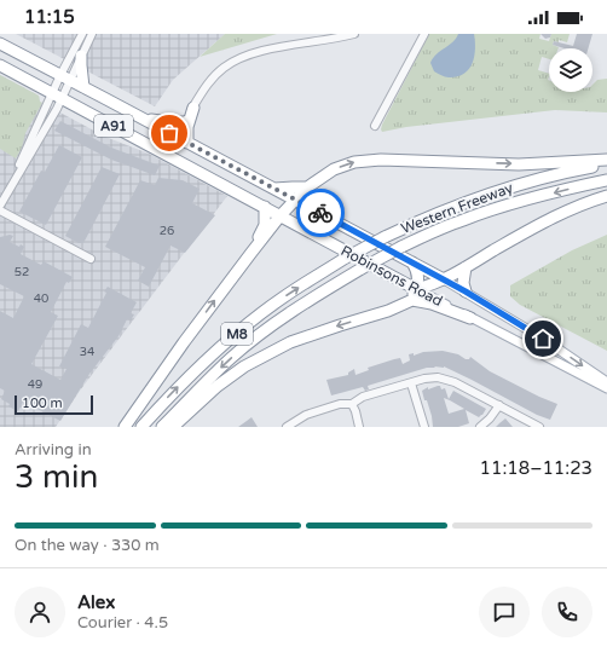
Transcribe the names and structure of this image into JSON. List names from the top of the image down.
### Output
{
  "streets": {
    "highway": [
      "A91",
      "Western Freeway",
      "Robinsons Road",
      "M8"
    ]
  },
  "house_numbers": [
    "26",
    "52",
    "40",
    "34",
    "49"
  ],
  "scale_bar": "100 m",
  "page": {
    "status": "11:15",
    "scale": "100 m",
    "heading": ["3 min", "Arriving in", "11:18–11:23"],
    "panel": ["Alex", "Courier · 4.5"],
    "bar": "On the way · 330 m"
  }
}
